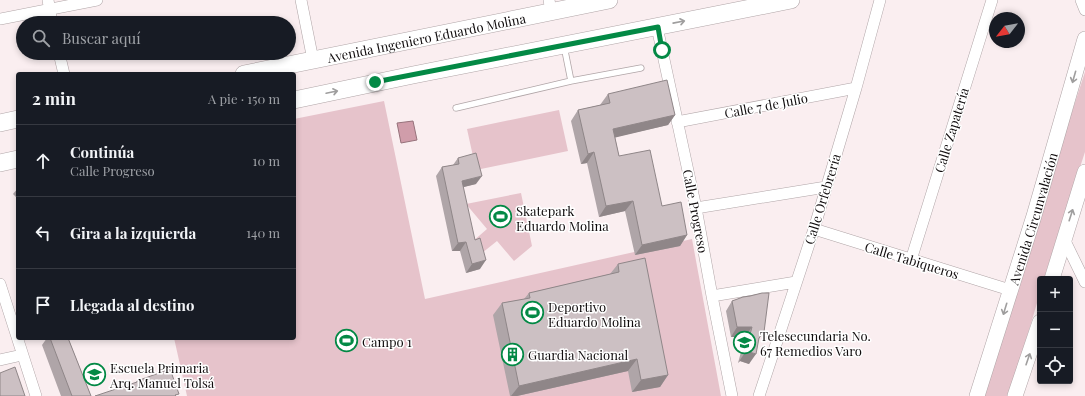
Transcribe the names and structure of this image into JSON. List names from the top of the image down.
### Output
{
  "streets": {
    "main road": ["Avenida Ingeniero Eduardo Molina", "Avenida Circunvalación"],
    "street": [
      "Calle 7 de Julio",
      "Calle Zapatería",
      "Calle Orfebrería",
      "Calle Progreso",
      "Calle Tabiqueros"
    ]
  },
  "crossings": [
    ["Calle 7 de Julio", "Calle Orfebrería"],
    ["Calle 7 de Julio", "Calle Progreso"],
    ["Calle Zapatería", "Calle Tabiqueros"],
    ["Calle Orfebrería", "Calle Tabiqueros"],
    ["Avenida Circunvalación", "Calle Tabiqueros"]
  ],
  "places": {
    "sports": ["Skatepark Eduardo Molina", "Deportivo Eduardo Molina", "Campo 1"],
    "school or university": ["Telesecundaria No. 67 Remedios Varo", "Escuela Primaria Arq. Manuel Tolsá"],
    "building": ["Guardia Nacional"]
  },
  "north": "bottom left",
  "page": {
    "search": "Buscar aquí",
    "heading": ["2 min", "A pie · 150 m"],
    "list": [
      ["Continúa", "Calle Progreso", "10 m"],
      ["Gira a la izquierda", "140 m"],
      "Llegada al destino"
    ],
    "map_buttons": ["+", "−"]
  }
}
